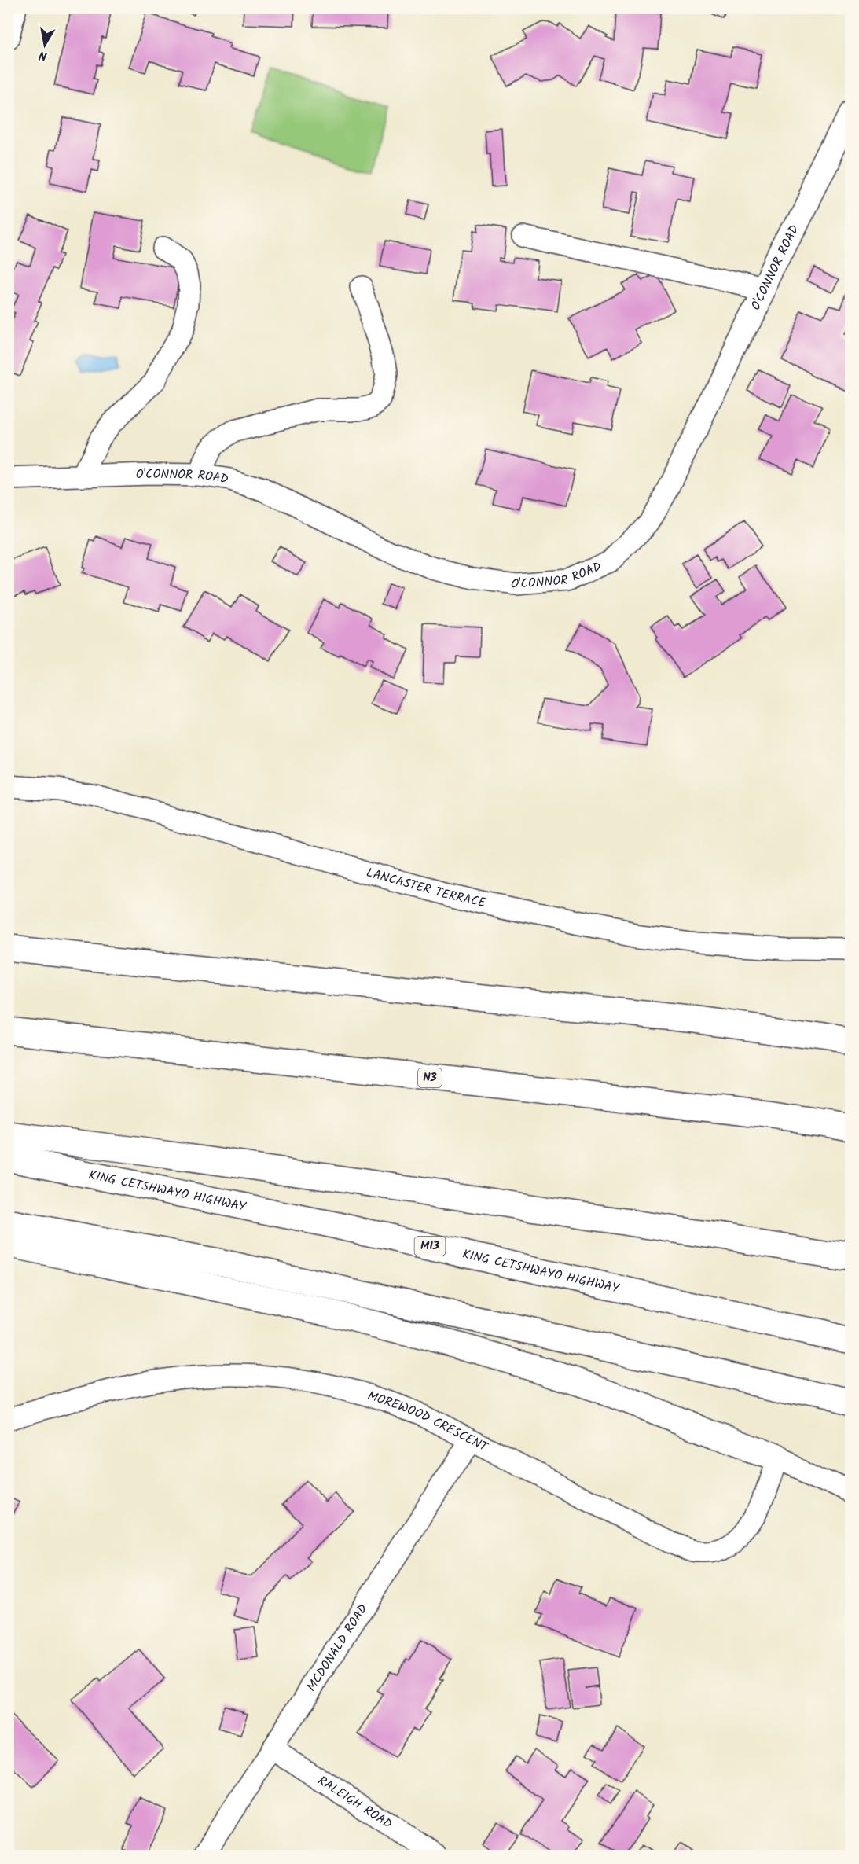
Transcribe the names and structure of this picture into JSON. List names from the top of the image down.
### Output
{
  "streets": {
    "highway": ["N3", "KING CETSHWAYO HIGHWAY", "M13"],
    "street": [
      "O'CONNOR ROAD",
      "LANCASTER TERRACE",
      "MOREWOOD CRESCENT",
      "MCDONALD ROAD",
      "RALEIGH ROAD"
    ]
  },
  "crossings": [
    ["MOREWOOD CRESCENT", "MCDONALD ROAD"],
    ["MCDONALD ROAD", "RALEIGH ROAD"]
  ],
  "north": "bottom"
}
